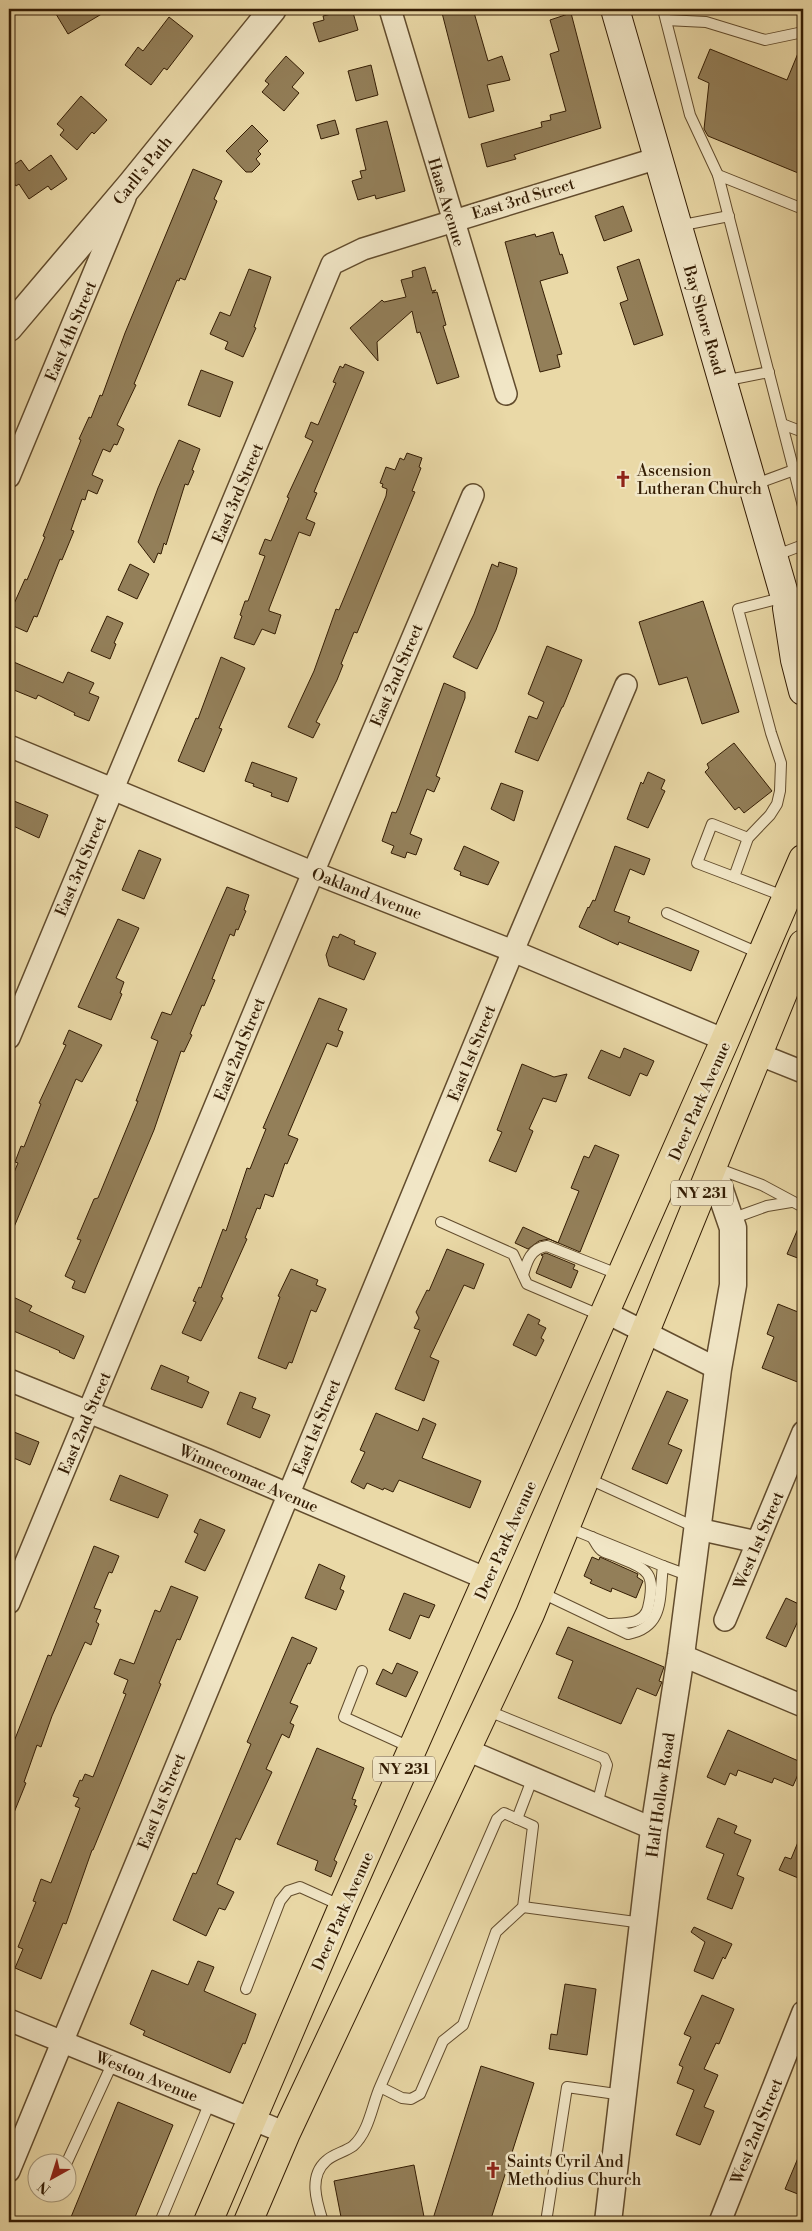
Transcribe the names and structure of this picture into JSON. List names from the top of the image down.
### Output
{
  "streets": {
    "main road": ["Bay Shore Road", "Deer Park Avenue", "NY 231"],
    "street": [
      "Carll's Path",
      "East 3rd Street",
      "Haas Avenue",
      "East 4th Street",
      "East 2nd Street",
      "Oakland Avenue",
      "East 1st Street",
      "Winnecomac Avenue",
      "West 1st Street",
      "Half Hollow Road",
      "Weston Avenue",
      "West 2nd Street"
    ]
  },
  "crossings": [
    ["Carll's Path", "East 4th Street"],
    ["East 3rd Street", "Haas Avenue"],
    ["East 3rd Street", "Bay Shore Road"],
    ["East 3rd Street", "Oakland Avenue"],
    ["East 2nd Street", "Oakland Avenue"],
    ["East 2nd Street", "Winnecomac Avenue"],
    ["Oakland Avenue", "East 1st Street"],
    ["Oakland Avenue", "Deer Park Avenue"],
    ["East 1st Street", "Winnecomac Avenue"],
    ["East 1st Street", "Weston Avenue"],
    ["Deer Park Avenue", "Winnecomac Avenue"],
    ["Deer Park Avenue", "Weston Avenue"],
    ["NY 231", "Half Hollow Road"],
    ["NY 231", "Weston Avenue"]
  ],
  "places": {
    "church": ["Ascension Lutheran Church", "Saints Cyril And Methodius Church"]
  },
  "north": "bottom left"
}
